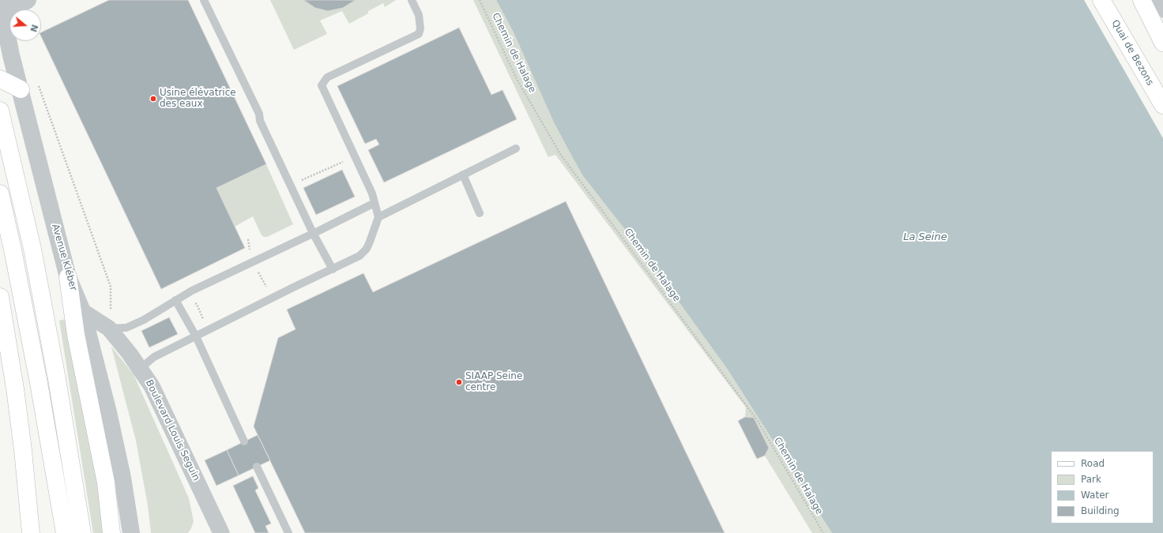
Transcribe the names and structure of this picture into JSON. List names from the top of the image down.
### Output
{
  "streets": {
    "main road": ["Quai de Bezons"],
    "street": ["Avenue Kléber", "Boulevard Louis Seguin"],
    "path": ["Chemin de Halage"]
  },
  "crossings": [
    ["Avenue Kléber", "Boulevard Louis Seguin"]
  ],
  "water": ["La Seine"],
  "places": ["Usine élévatrice des eaux", "SIAAP Seine centre"],
  "legend": [
    "Road",
    "Park",
    "Water",
    "Building"
  ],
  "north": "right"
}
